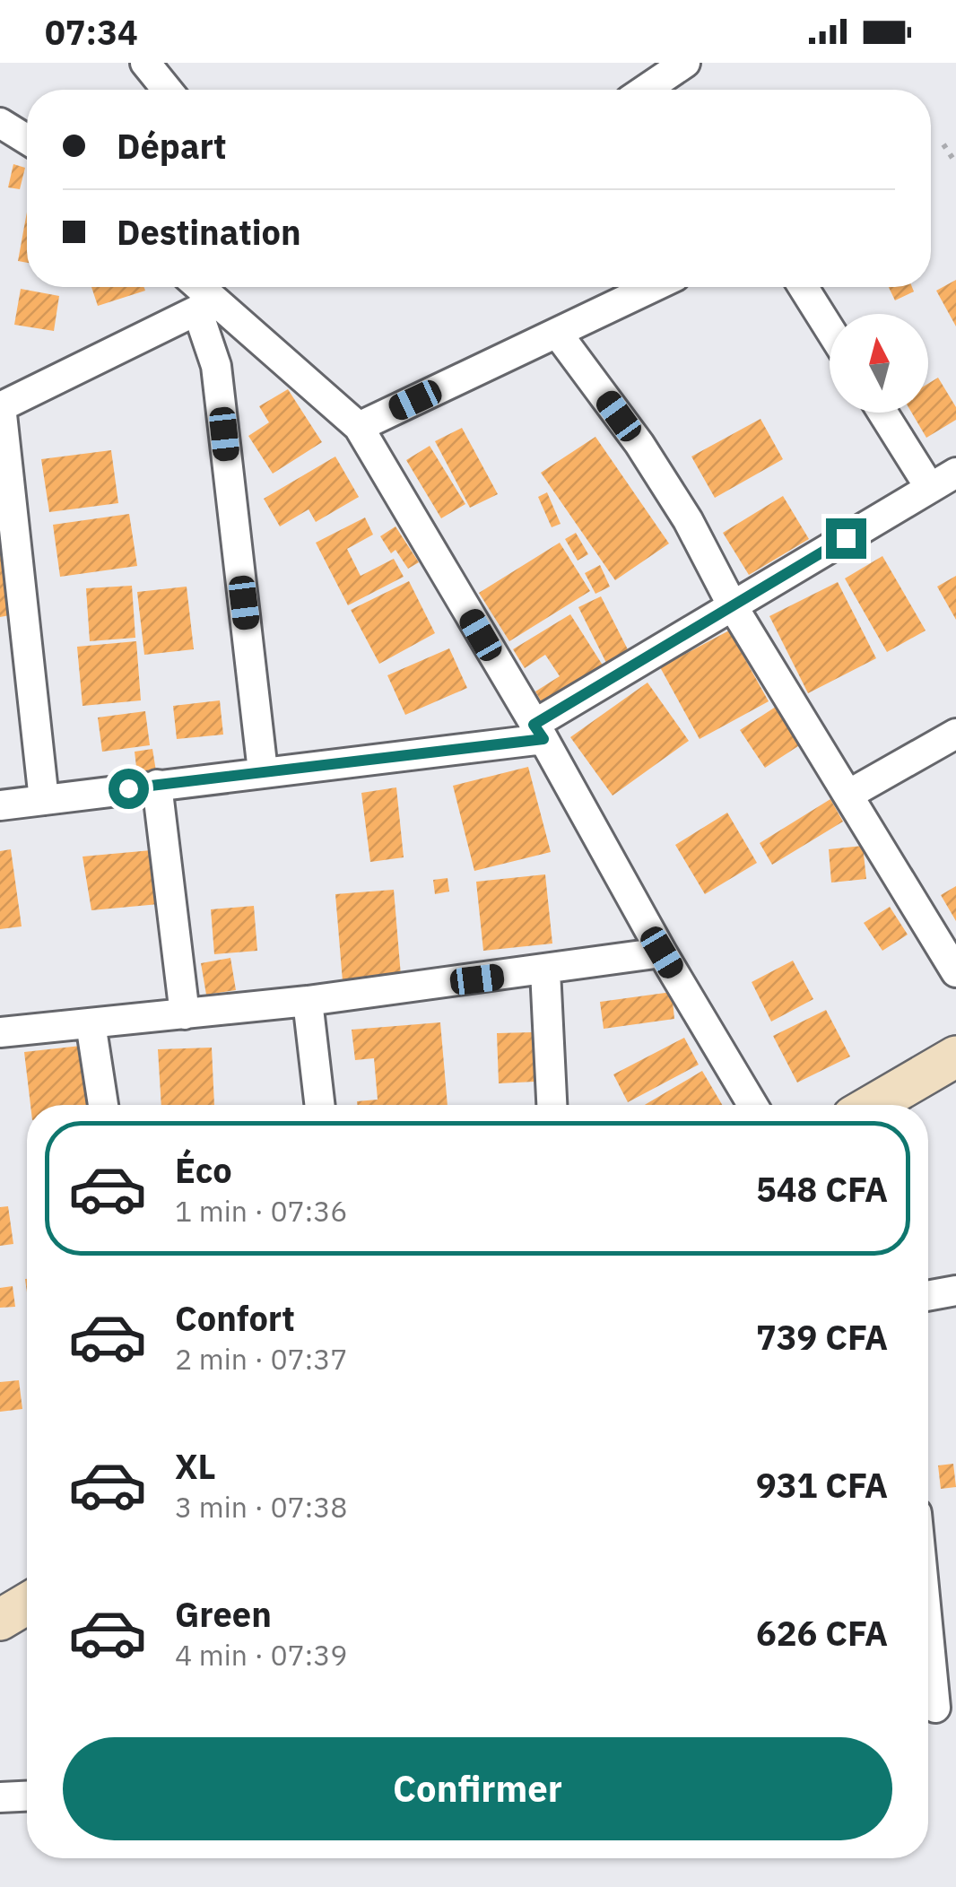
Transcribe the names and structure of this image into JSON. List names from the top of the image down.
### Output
{
  "north": "top",
  "page": {
    "status": "07:34",
    "banner": ["Départ", "Destination"],
    "list": [
      {
        "name": "Éco",
        "note": "1 min · 07:36",
        "value": "548 CFA"
      },
      {
        "name": "Confort",
        "note": "2 min · 07:37",
        "value": "739 CFA"
      },
      {
        "name": "XL",
        "note": "3 min · 07:38",
        "value": "931 CFA"
      },
      {
        "name": "Green",
        "note": "4 min · 07:39",
        "value": "626 CFA"
      }
    ],
    "buttons": "Confirmer"
  }
}
